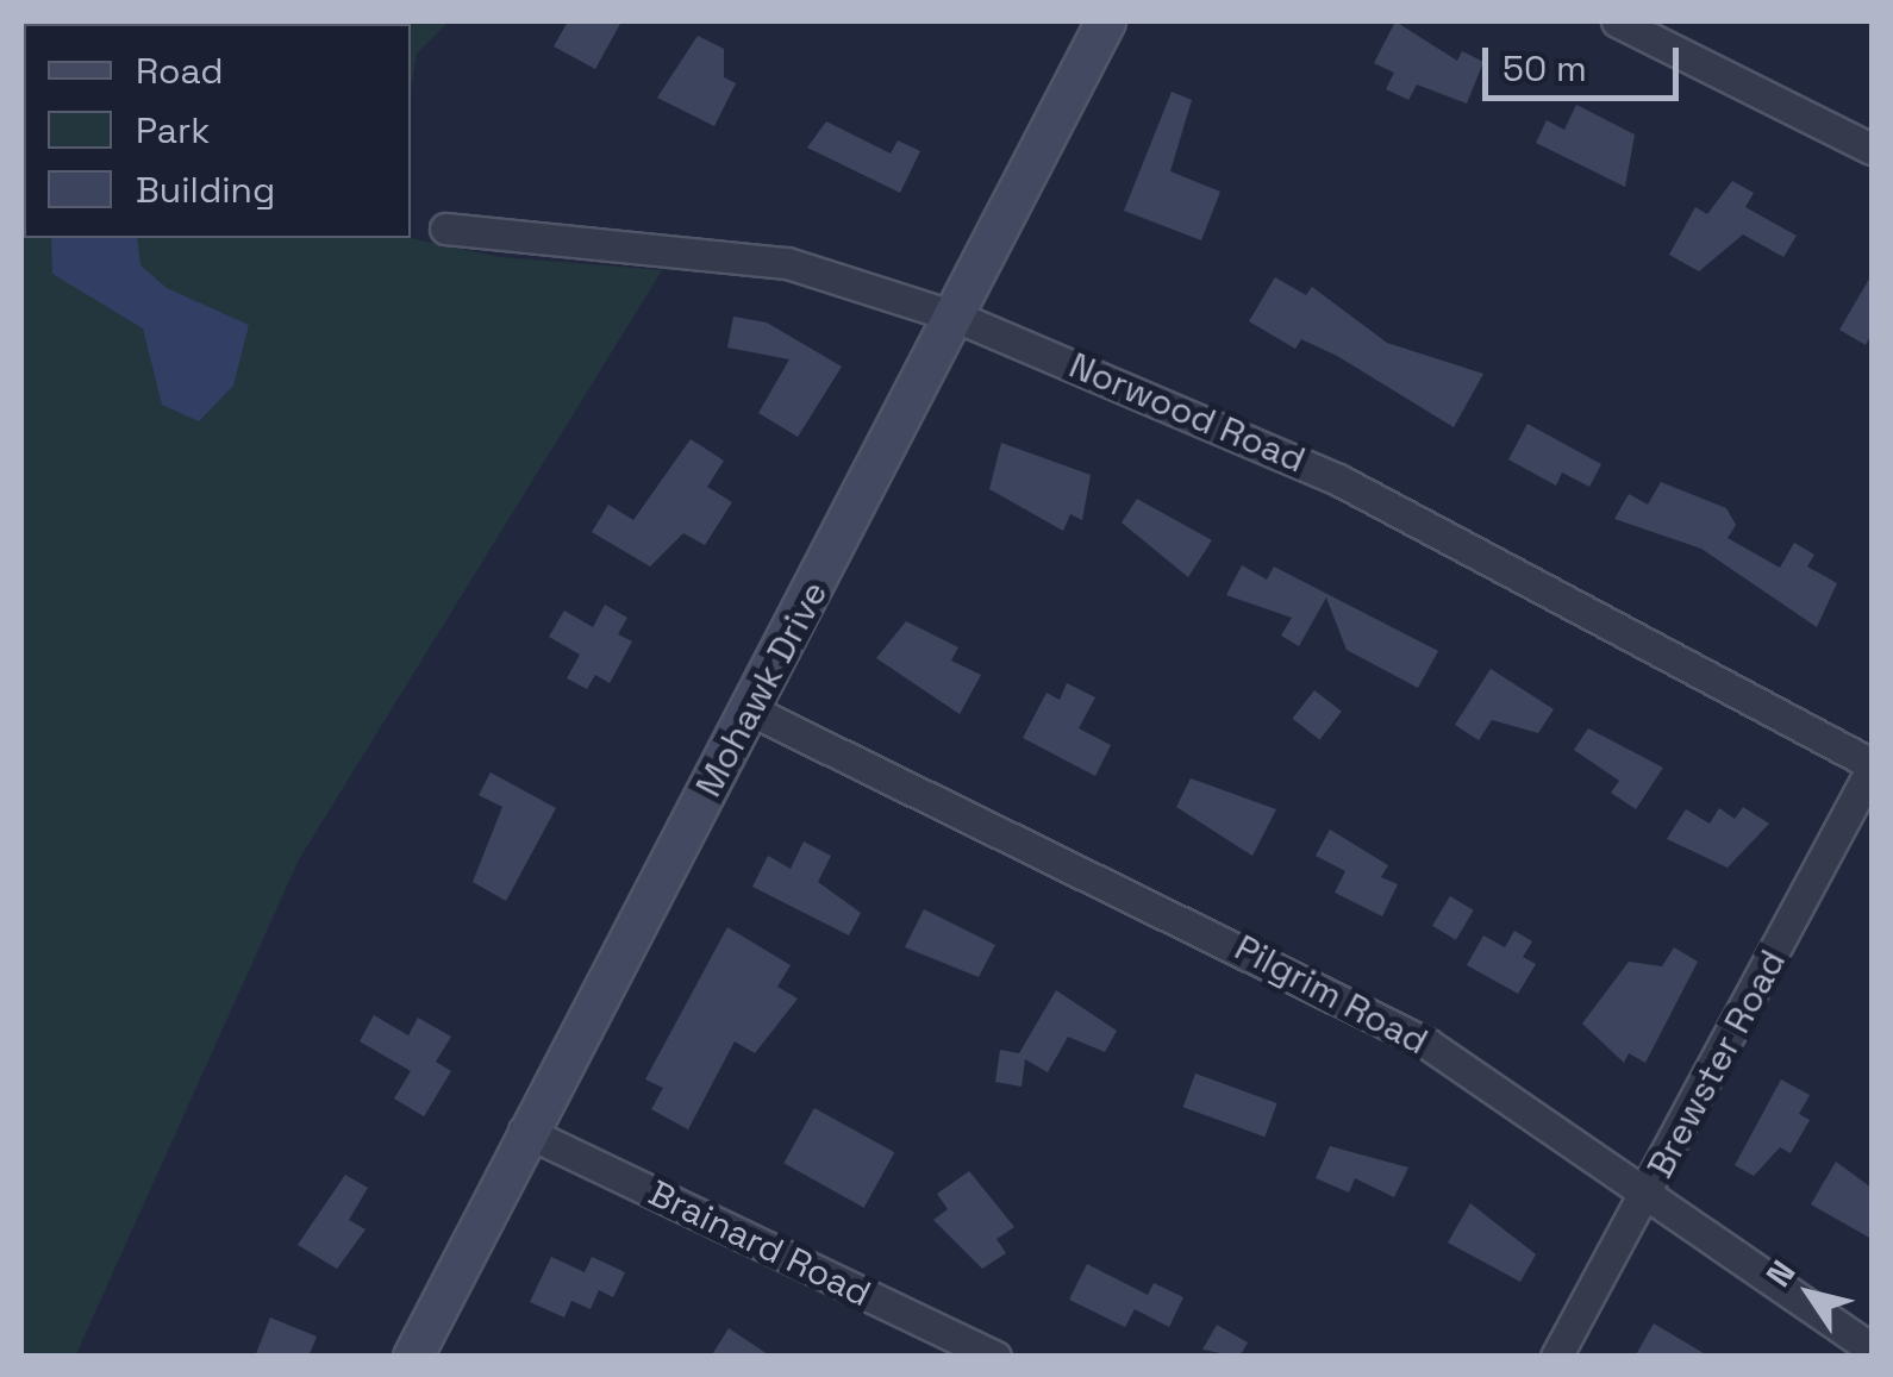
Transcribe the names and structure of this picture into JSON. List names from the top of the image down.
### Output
{
  "streets": {
    "street": [
      "Norwood Road",
      "Mohawk Drive",
      "Pilgrim Road",
      "Brewster Road",
      "Brainard Road"
    ]
  },
  "crossings": [
    ["Norwood Road", "Mohawk Drive"],
    ["Norwood Road", "Brewster Road"],
    ["Mohawk Drive", "Pilgrim Road"],
    ["Mohawk Drive", "Brainard Road"],
    ["Pilgrim Road", "Brewster Road"]
  ],
  "legend": ["Road", "Park", "Building"],
  "scale_bar": "50 m",
  "north": "top left"
}
